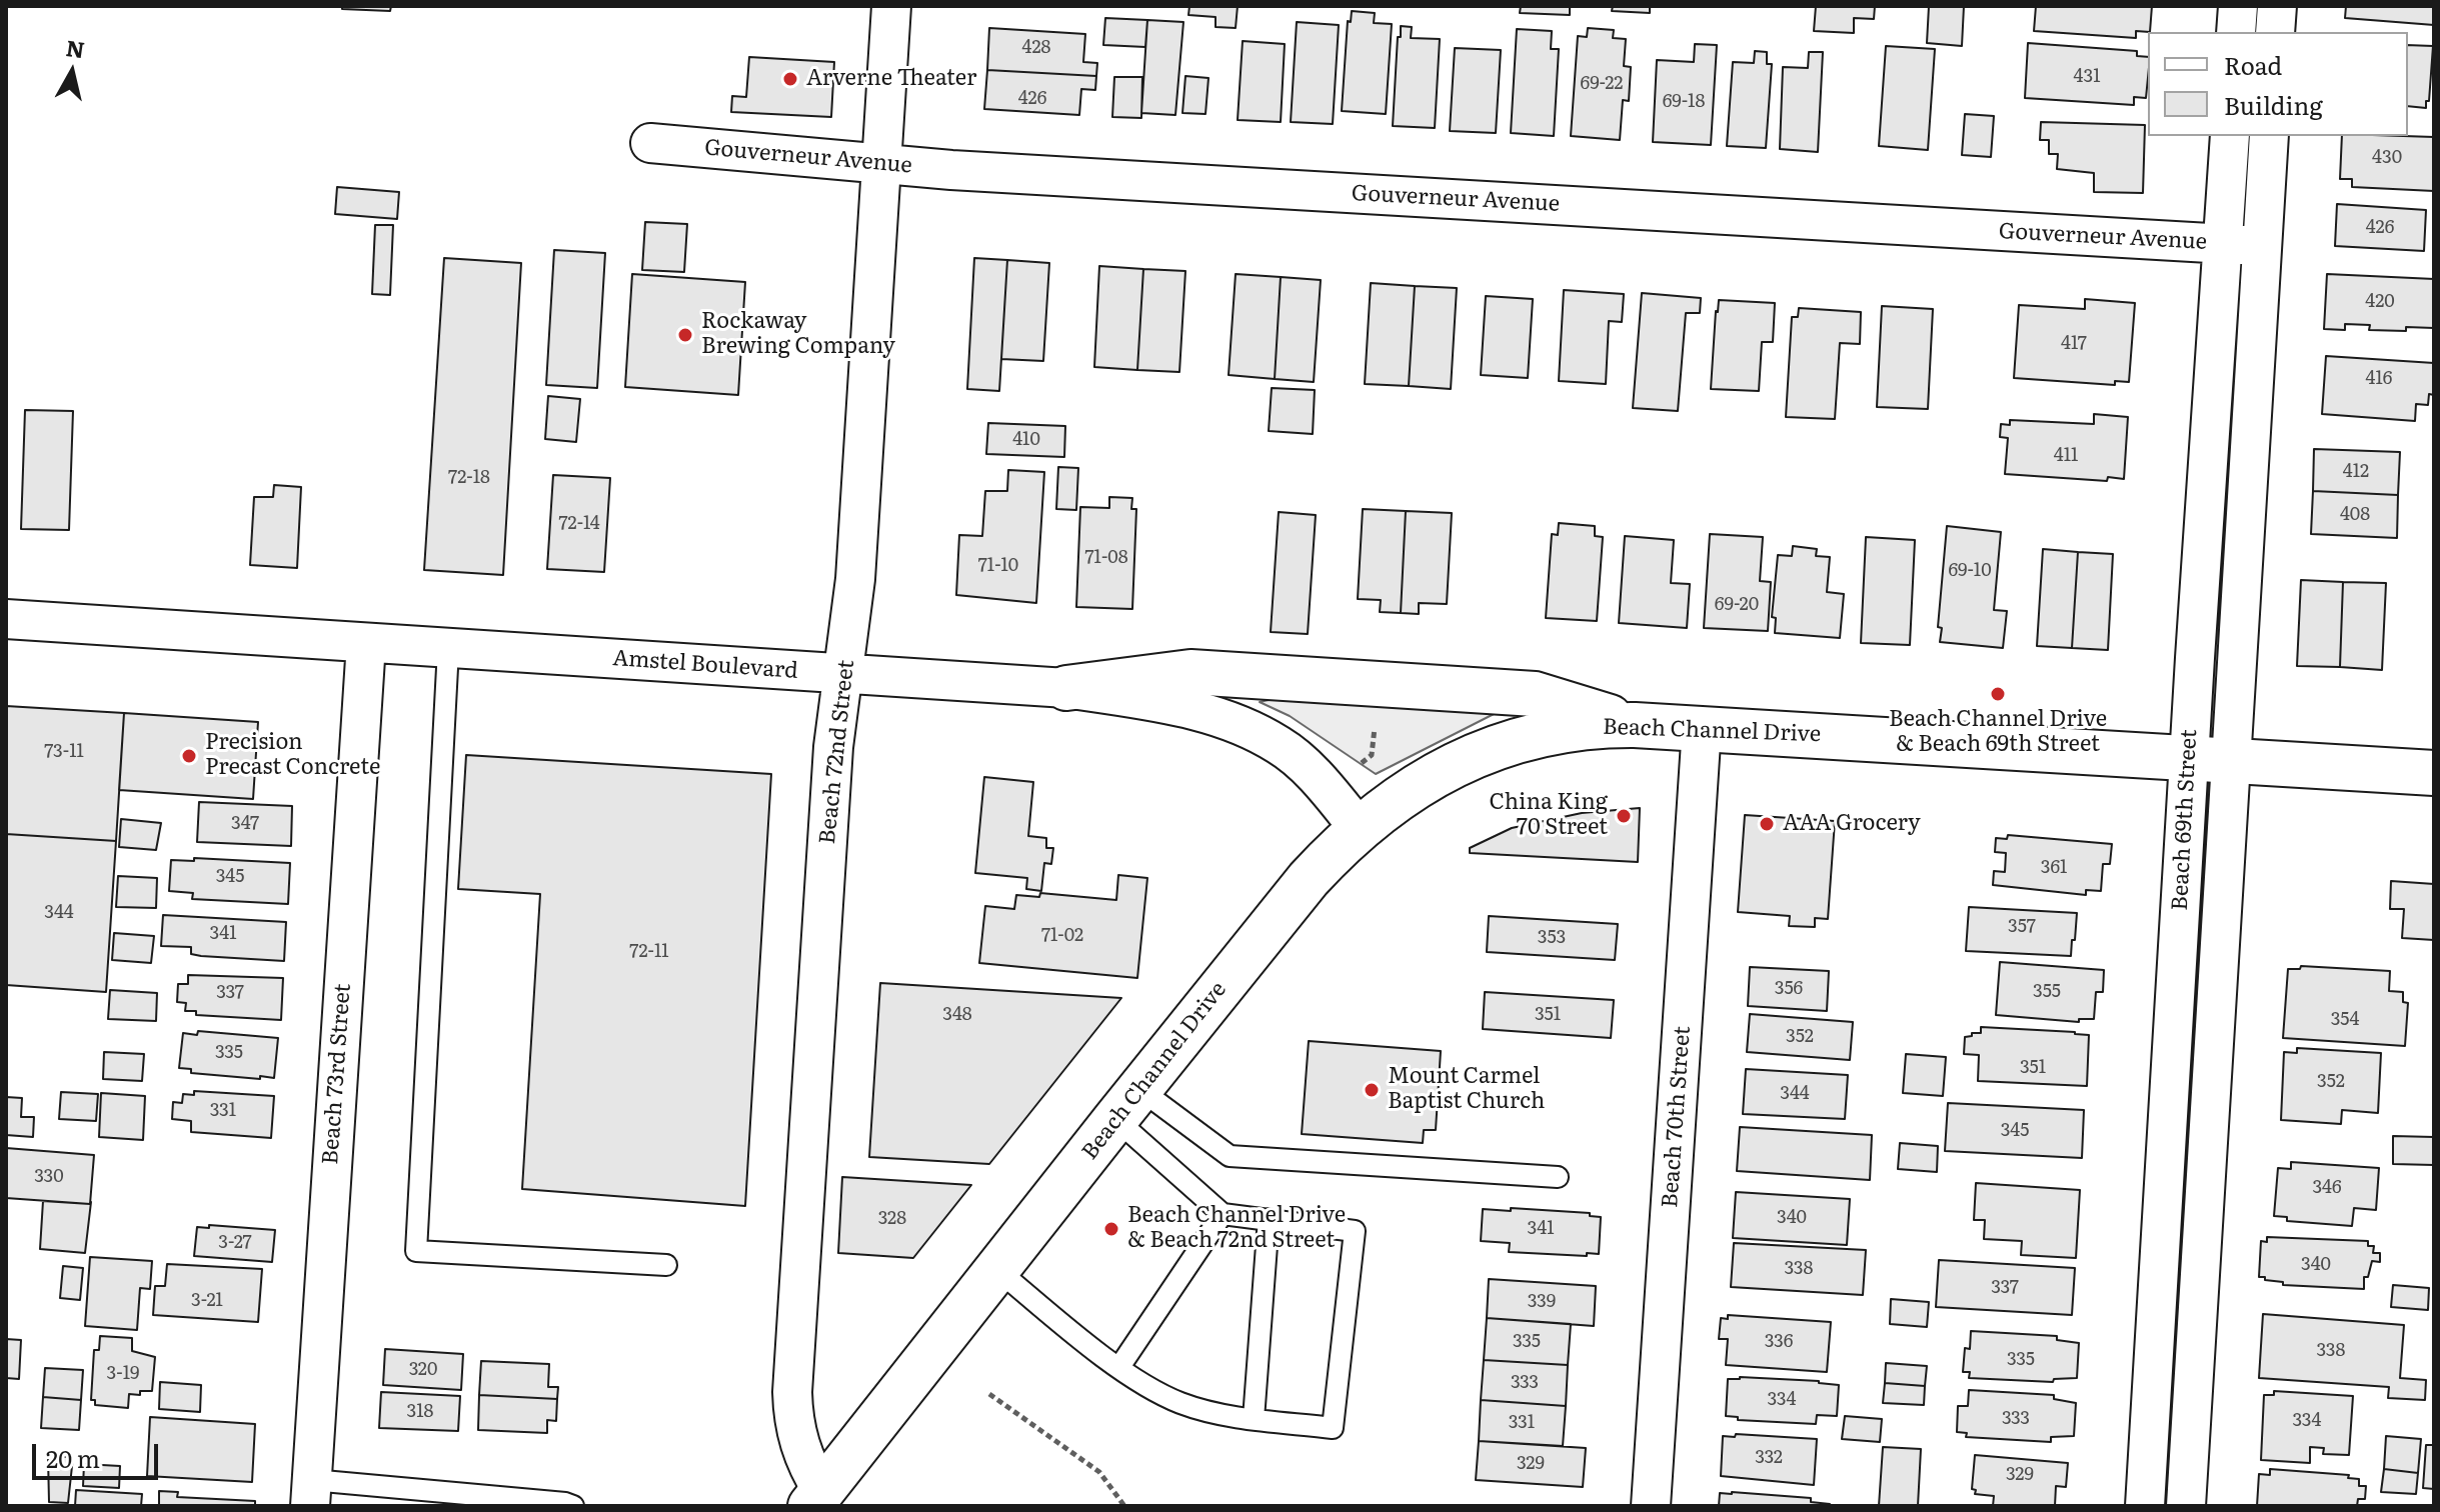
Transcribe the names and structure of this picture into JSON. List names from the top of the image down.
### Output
{
  "streets": {
    "main road": ["Beach Channel Drive"],
    "street": [
      "Gouverneur Avenue",
      "Amstel Boulevard",
      "Beach 72nd Street",
      "Beach 69th Street",
      "Beach 73rd Street",
      "Beach 70th Street"
    ]
  },
  "crossings": [
    ["Gouverneur Avenue", "Beach 72nd Street"],
    ["Gouverneur Avenue", "Beach 69th Street"],
    ["Amstel Boulevard", "Beach Channel Drive"],
    ["Amstel Boulevard", "Beach 72nd Street"],
    ["Amstel Boulevard", "Beach 73rd Street"],
    ["Beach Channel Drive", "Beach 72nd Street"],
    ["Beach Channel Drive", "Beach 69th Street"],
    ["Beach Channel Drive", "Beach 70th Street"]
  ],
  "places": [
    "Arverne Theater",
    "Rockaway Brewing Company",
    "Beach Channel Drive & Beach 69th Street",
    "Precision Precast Concrete",
    "China King 70 Street",
    "AAA Grocery",
    "Mount Carmel Baptist Church",
    "Beach Channel Drive & Beach 72nd Street"
  ],
  "house_numbers": [
    "428",
    "431",
    "69-22",
    "426",
    "69-18",
    "430",
    "426",
    "420",
    "417",
    "416",
    "410",
    "411",
    "412",
    "72-18",
    "408",
    "72-14",
    "71-08",
    "71-10",
    "69-10",
    "69-20",
    "73-11",
    "347",
    "361",
    "345",
    "344",
    "357",
    "341",
    "71-02",
    "353",
    "72-11",
    "356",
    "355",
    "337",
    "348",
    "351",
    "354",
    "352",
    "335",
    "351",
    "352",
    "344",
    "331",
    "345",
    "330",
    "346",
    "340",
    "328",
    "341",
    "3-27",
    "340",
    "338",
    "337",
    "3-21",
    "339",
    "335",
    "336",
    "338",
    "335",
    "320",
    "3-19",
    "333",
    "334",
    "318",
    "333",
    "334",
    "331",
    "332",
    "329",
    "329"
  ],
  "legend": ["Road", "Building"],
  "scale_bar": "20 m",
  "north": "top"
}
